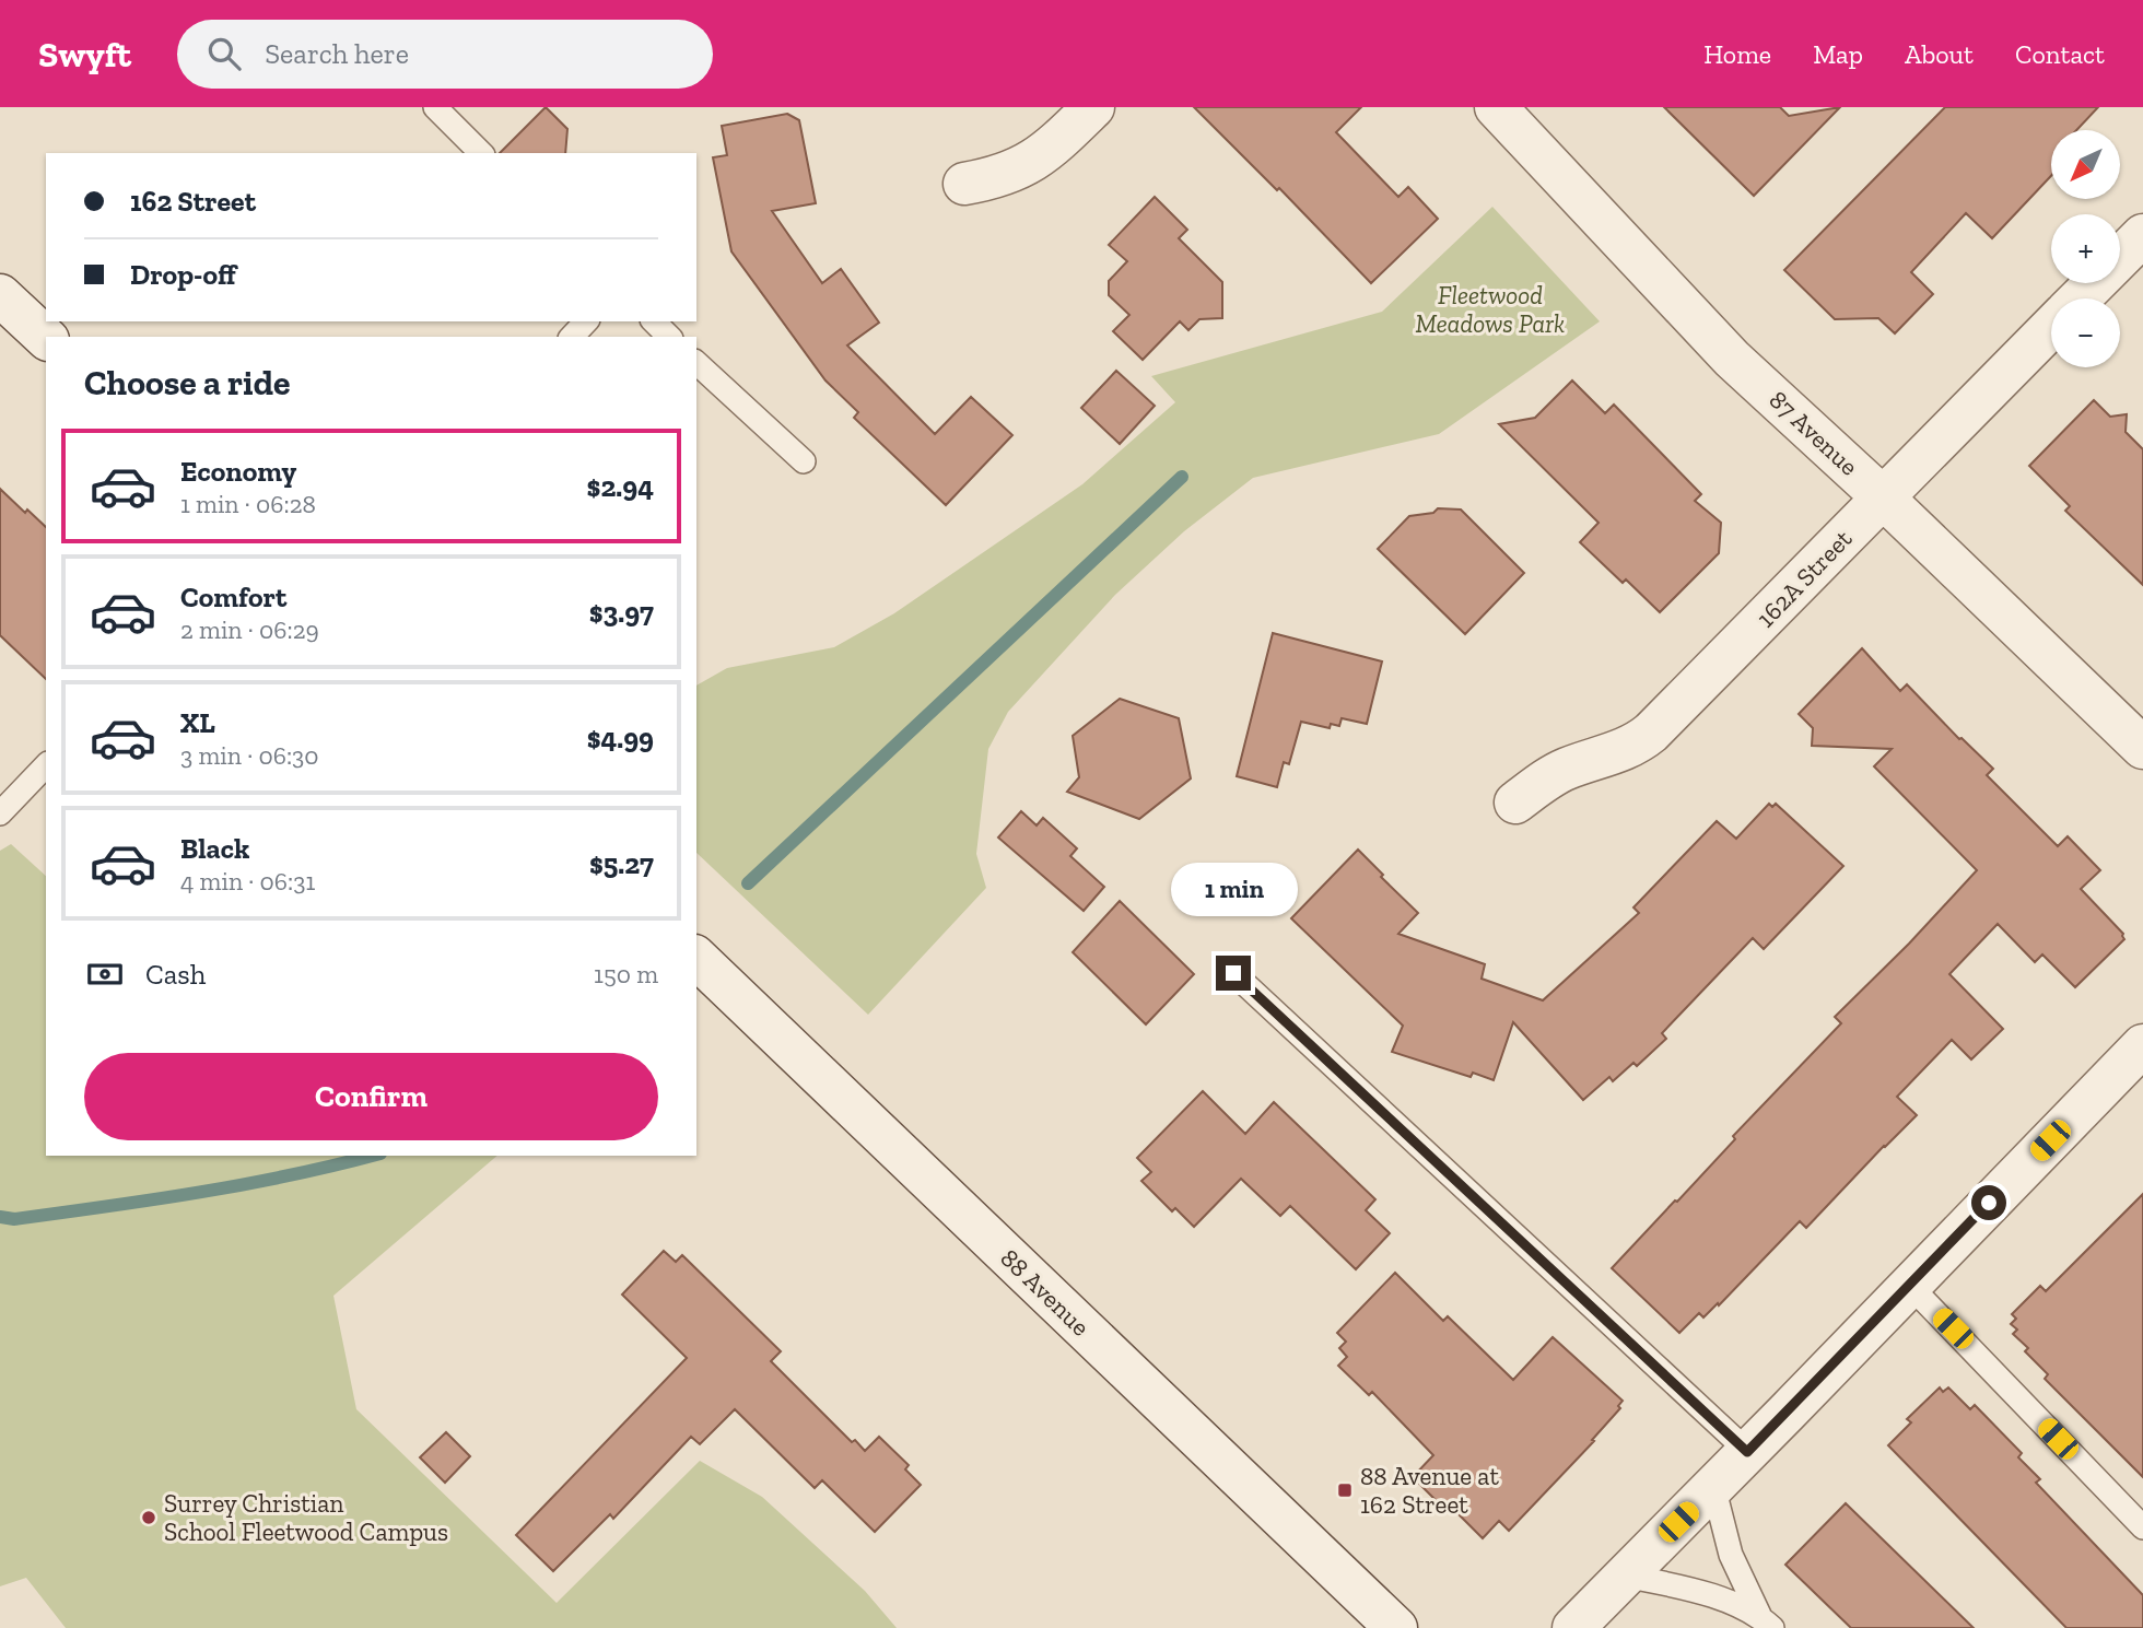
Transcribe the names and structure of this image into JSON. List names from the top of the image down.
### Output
{
  "streets": {
    "street": ["87 Avenue", "162A Street", "88 Avenue"]
  },
  "crossings": [
    ["87 Avenue", "162A Street"]
  ],
  "parks": ["Fleetwood Meadows Park"],
  "places": {
    "transit": ["88 Avenue at 162 Street"],
    "other": ["Surrey Christian School Fleetwood Campus"]
  },
  "north": "bottom left",
  "page": {
    "header": "Swyft",
    "search": "Search here",
    "nav": [
      "Home",
      "Map",
      "About",
      "Contact"
    ],
    "map_buttons": ["+", "−"],
    "banner": ["162 Street", "Drop-off"],
    "heading": "Choose a ride",
    "list": [
      {
        "name": "Economy",
        "note": "1 min · 06:28",
        "value": "$2.94"
      },
      {
        "name": "Comfort",
        "note": "2 min · 06:29",
        "value": "$3.97"
      },
      {
        "name": "XL",
        "note": "3 min · 06:30",
        "value": "$4.99"
      },
      {
        "name": "Black",
        "note": "4 min · 06:31",
        "value": "$5.27"
      }
    ],
    "bubble": "1 min",
    "pay": ["Cash", "150 m"],
    "buttons": "Confirm"
  }
}
